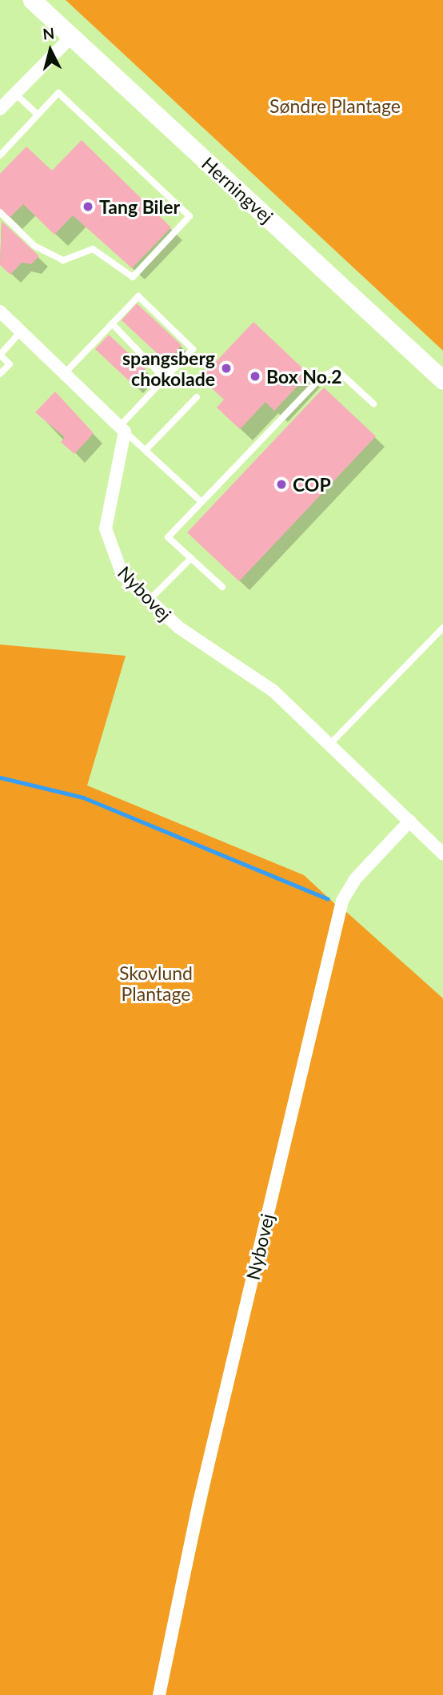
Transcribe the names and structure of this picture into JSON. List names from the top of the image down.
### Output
{
  "streets": {
    "main road": ["Herningvej"],
    "street": ["Nybovej"]
  },
  "parks": ["Søndre Plantage", "Skovlund Plantage"],
  "places": [
    "Tang Biler",
    "spangsberg chokolade",
    "Box No.2",
    "COP"
  ],
  "north": "top"
}
